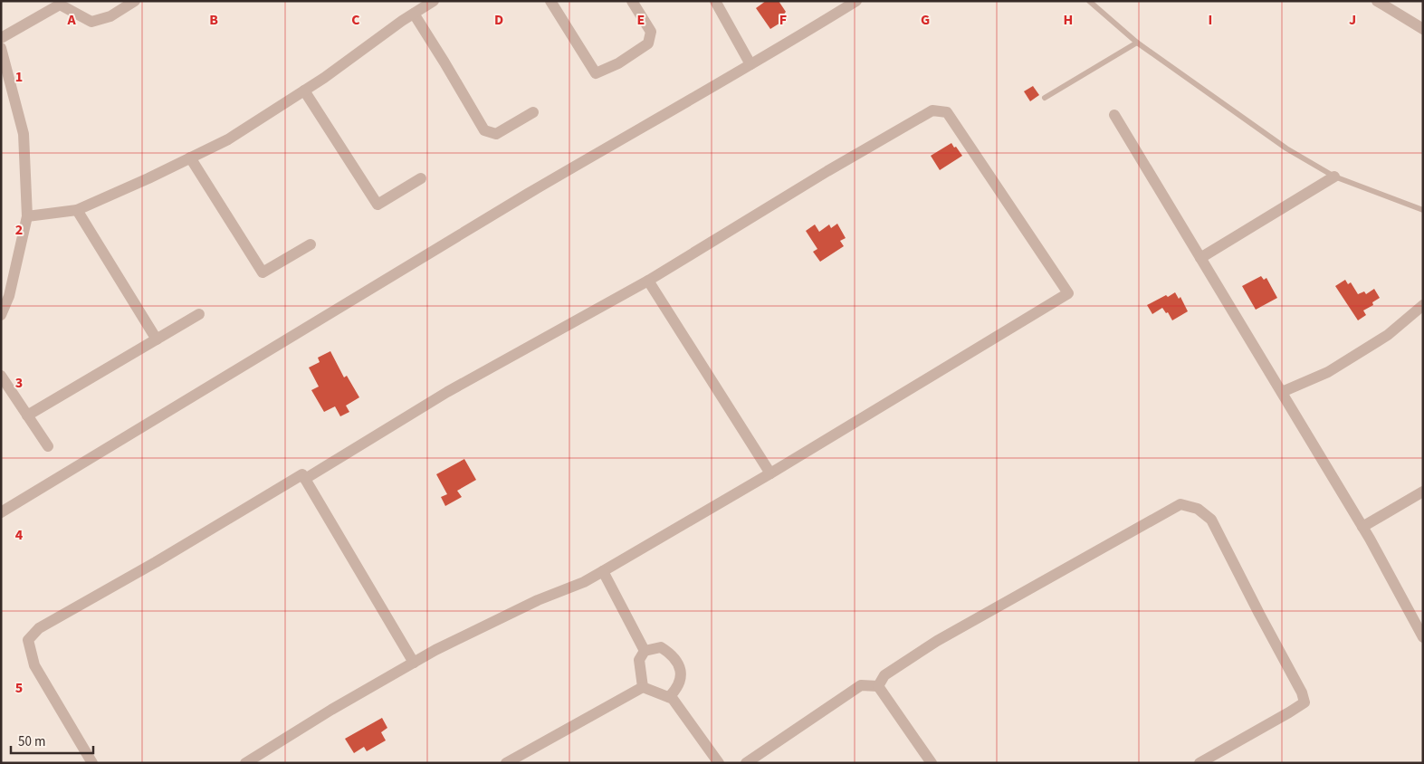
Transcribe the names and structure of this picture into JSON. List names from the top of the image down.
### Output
{
  "scale_bar": "50 m",
  "grid": {
    "columns": [
      "A",
      "B",
      "C",
      "D",
      "E",
      "F",
      "G",
      "H",
      "I",
      "J"
    ],
    "rows": [
      "1",
      "2",
      "3",
      "4",
      "5"
    ]
  }
}
